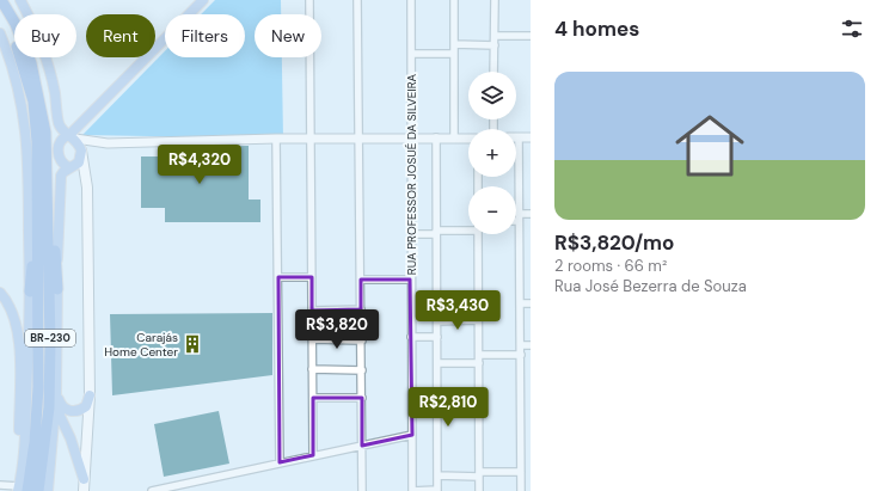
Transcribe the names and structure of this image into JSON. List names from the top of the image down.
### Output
{
  "streets": {
    "highway": ["BR-230"],
    "street": ["RUA PROFESSOR JOSUÉ DA SILVEIRA"]
  },
  "places": {
    "building": ["Carajás Home Center"]
  },
  "page": {
    "heading": "4 homes",
    "chip": [
      "Buy",
      "Rent",
      "Filters",
      "New"
    ],
    "list": [
      {
        "name": "R$3,820/mo",
        "note": "2 rooms · 66 m² · Rua José Bezerra de Souza"
      }
    ],
    "map_buttons": ["+", "−"],
    "price": [
      "R$4,320",
      "R$3,430",
      "R$3,820",
      "R$2,810"
    ]
  }
}
